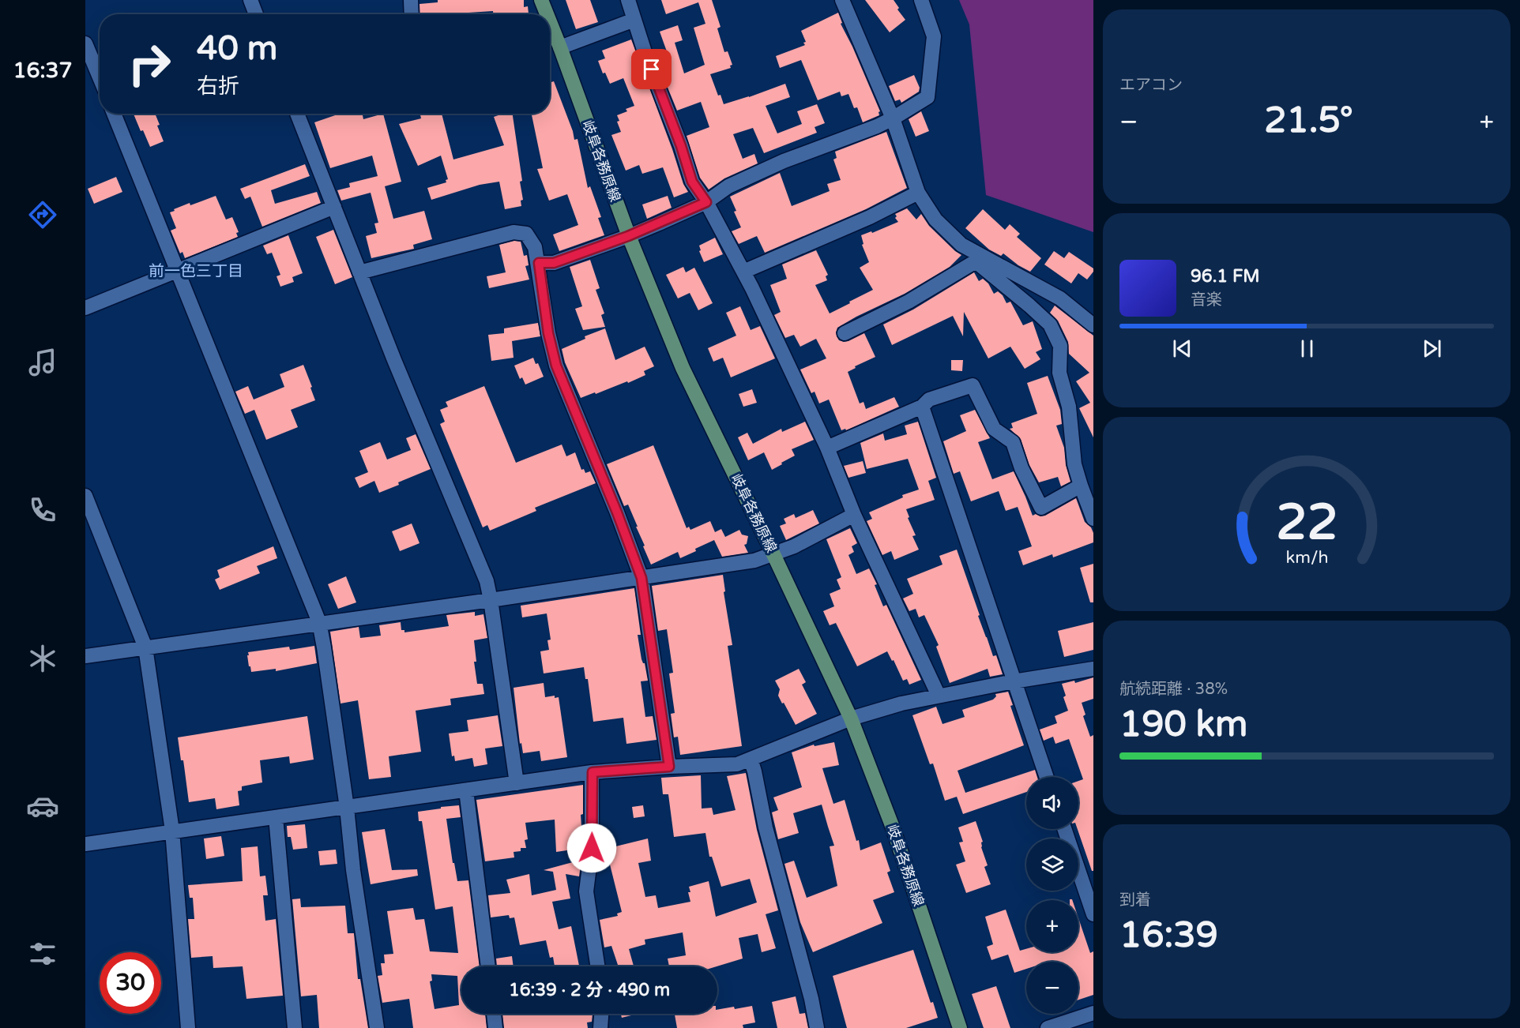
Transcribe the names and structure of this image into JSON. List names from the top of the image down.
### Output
{
  "streets": {
    "main road": ["岐阜各務原線"]
  },
  "districts": ["前一色三丁目"],
  "page": {
    "tabs": "16:37",
    "tile": [
      "エアコン",
      ["航続距離 · 38%", "190 km"],
      ["到着", "16:39"]
    ],
    "turn": ["40 m", "右折"],
    "heat": ["−", "21.5°", "+"],
    "song": ["96.1 FM", "音楽"],
    "map_buttons": ["+", "−"],
    "limit": "30",
    "trip": "16:39 · 2 分 · 490 m",
    "gauge": ["22", "km/h"]
  }
}
